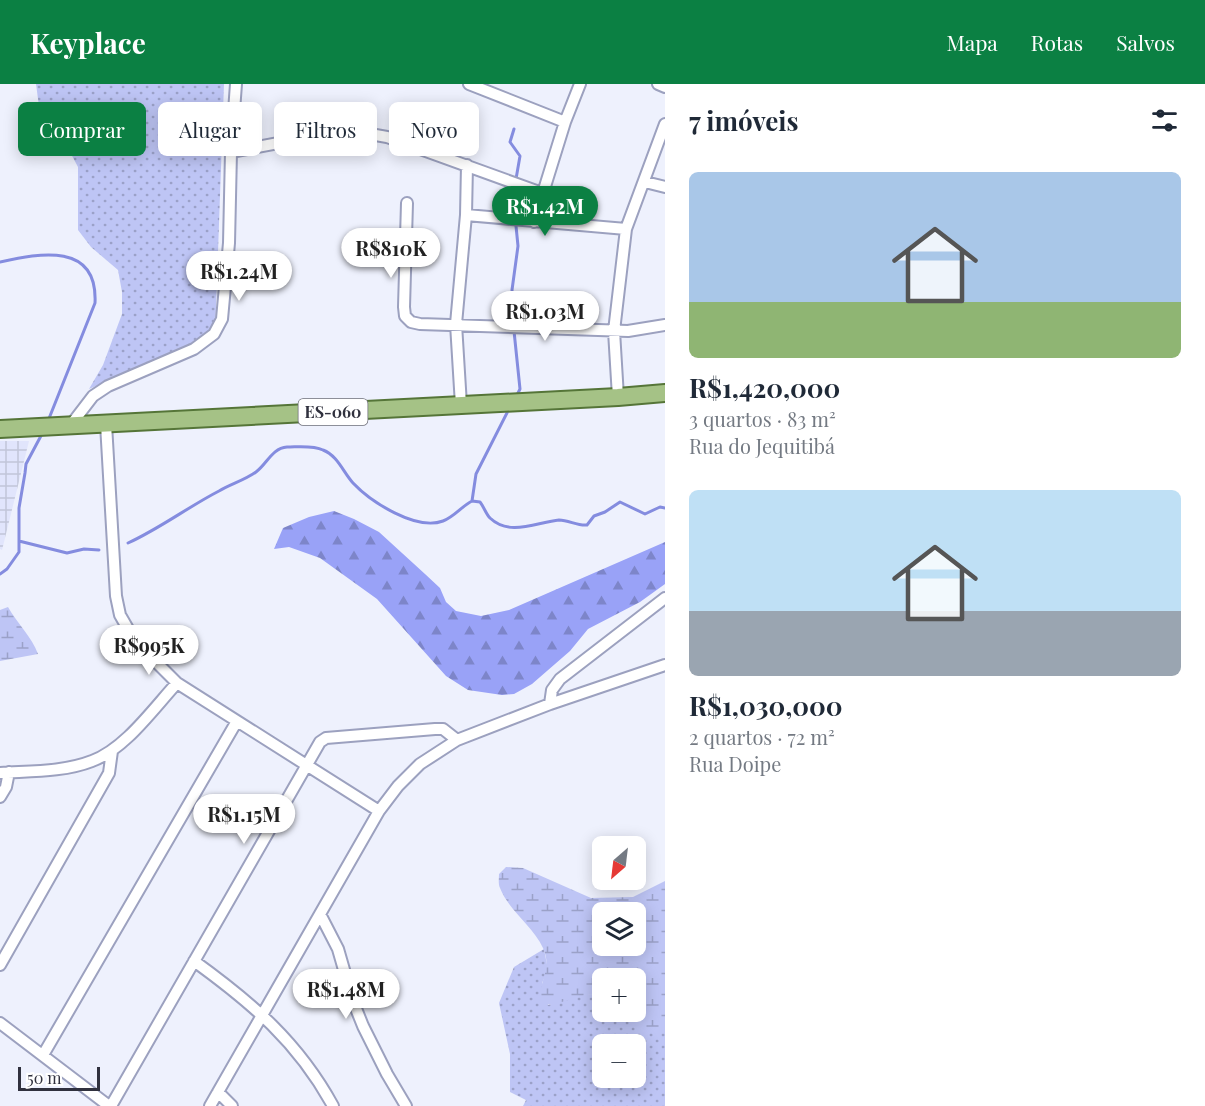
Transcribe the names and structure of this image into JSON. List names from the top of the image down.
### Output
{
  "streets": {
    "main road": ["ES-060"]
  },
  "scale_bar": "50 m",
  "north": "bottom left",
  "page": {
    "header": "Keyplace",
    "nav": ["Mapa", "Rotas", "Salvos"],
    "heading": "7 imóveis",
    "chip": [
      "Comprar",
      "Alugar",
      "Filtros",
      "Novo"
    ],
    "list": [
      {
        "name": "R$1,420,000",
        "note": "3 quartos · 83 m² · Rua do Jequitibá"
      },
      {
        "name": "R$1,030,000",
        "note": "2 quartos · 72 m² · Rua Doipe"
      }
    ],
    "price": [
      "R$1.42M",
      "R$810K",
      "R$1.24M",
      "R$1.03M",
      "R$995K",
      "R$1.15M",
      "R$1.48M"
    ],
    "map_buttons": ["+", "−"],
    "scale": "50 m"
  }
}
